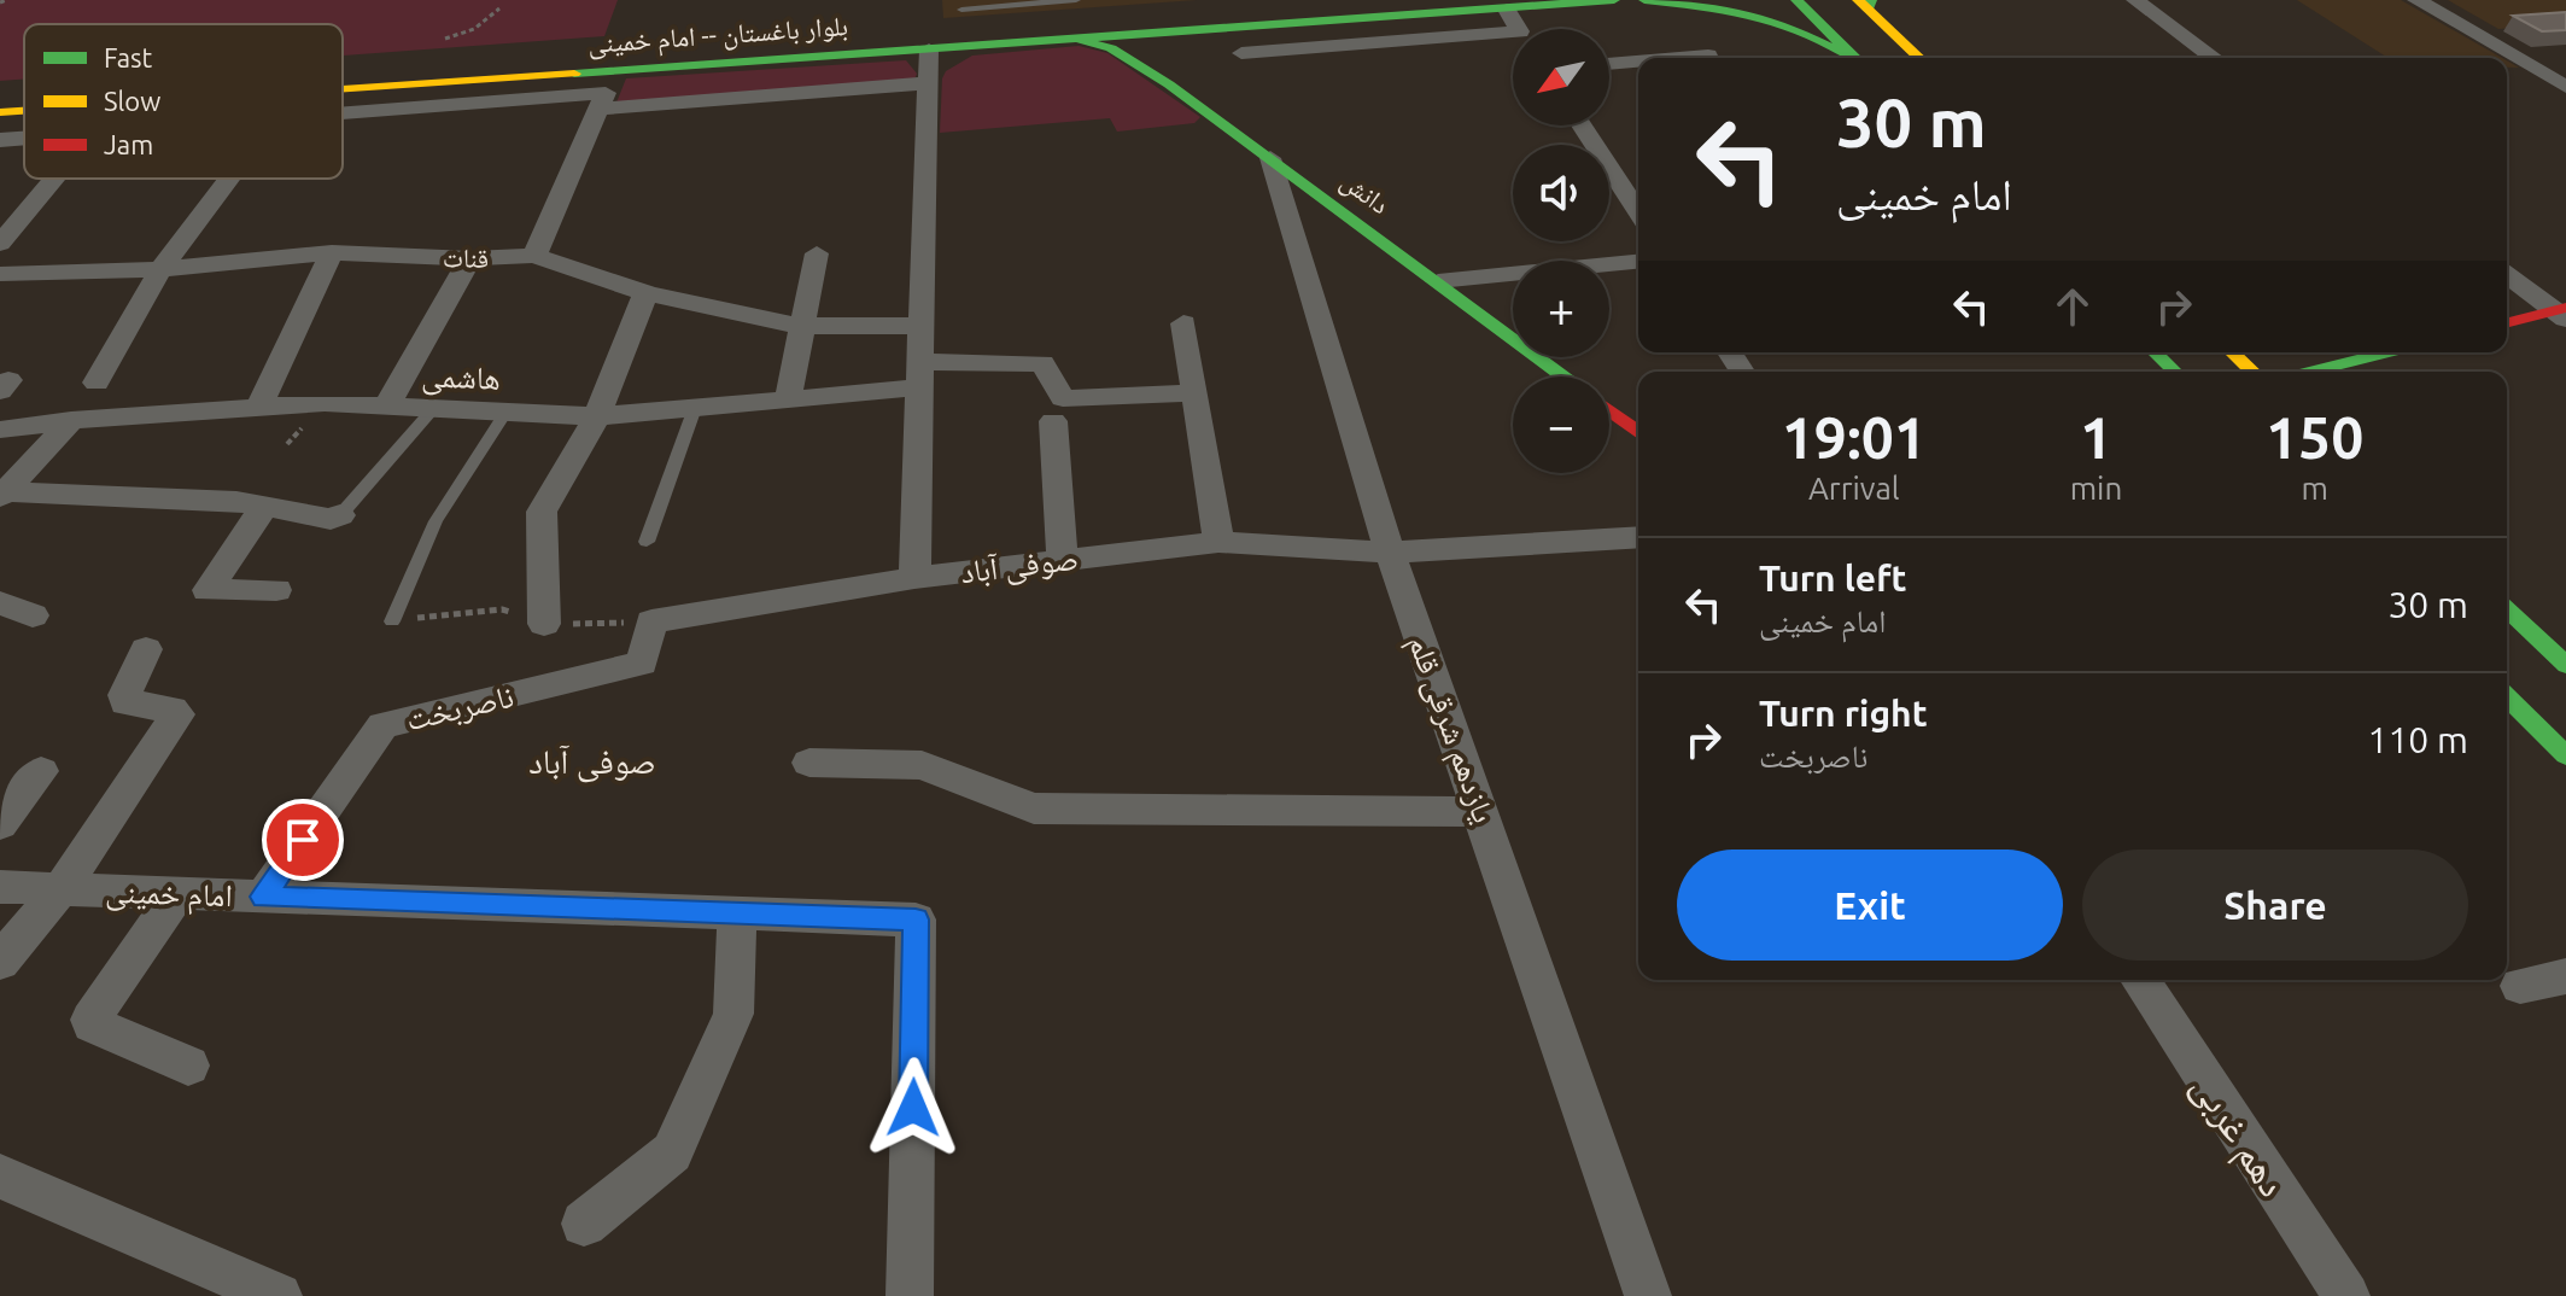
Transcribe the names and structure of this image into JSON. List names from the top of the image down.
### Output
{
  "streets": {
    "main road": ["بلوار باغستان -- امام خمینی", "دانش"],
    "street": [
      "قنات",
      "هاشمی",
      "صوفی آباد",
      "ناصربخت",
      "یازدهم شرقی قلم",
      "امام خمینی",
      "دهم غربی"
    ]
  },
  "crossings": [
    ["بلوار باغستان -- امام خمینی", "دانش"],
    ["دانش", "یازدهم شرقی قلم"],
    ["صوفی آباد", "ناصربخت"],
    ["صوفی آباد", "یازدهم شرقی قلم"],
    ["ناصربخت", "امام خمینی"]
  ],
  "districts": ["صوفی آباد"],
  "legend": ["Fast", "Slow", "Jam"],
  "north": "bottom left",
  "page": {
    "map_buttons": ["+", "−"],
    "turn": ["30 m", "امام خمینی"],
    "eta": [
      "19:01",
      "Arrival",
      "1",
      "min",
      "150",
      "m"
    ],
    "list": [
      {
        "name": "Turn left",
        "note": "امام خمینی",
        "value": "30 m"
      },
      {
        "name": "Turn right",
        "note": "ناصربخت",
        "value": "110 m"
      }
    ],
    "buttons": ["Exit", "Share"]
  }
}
